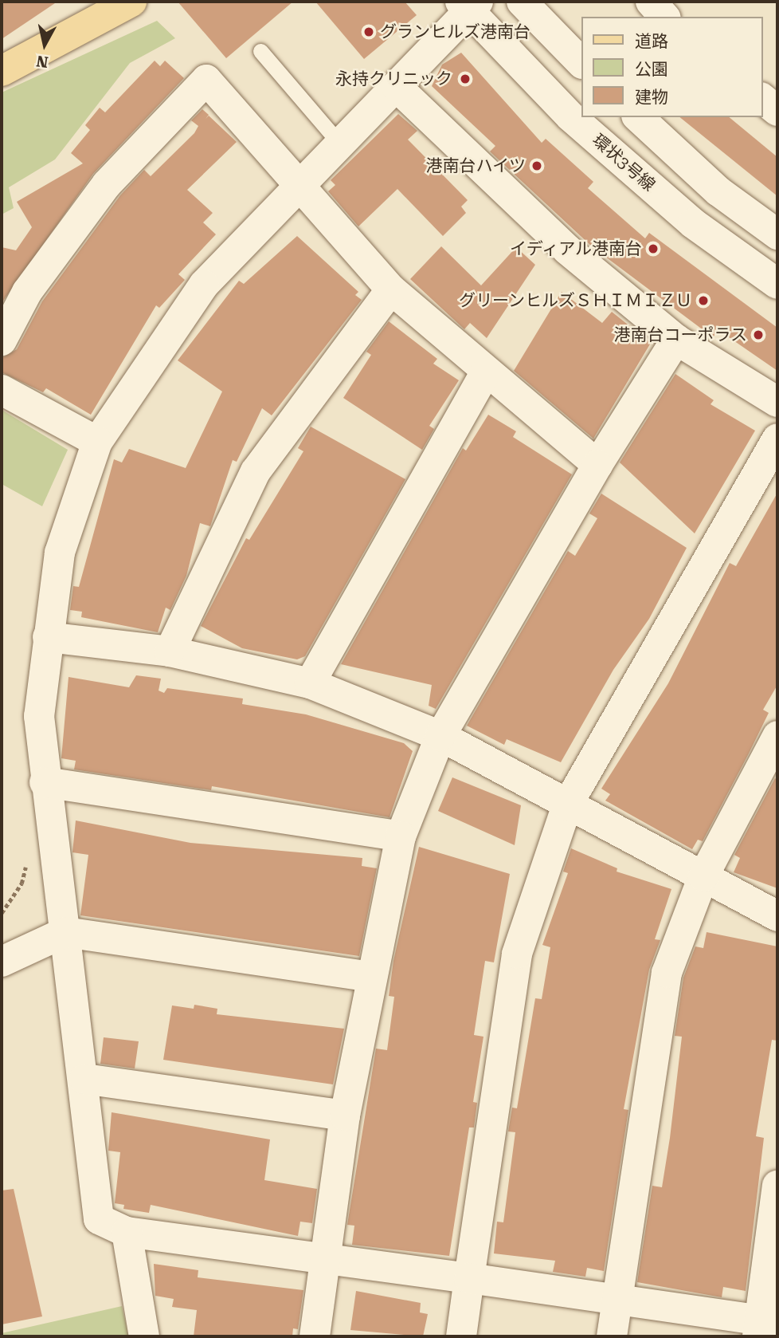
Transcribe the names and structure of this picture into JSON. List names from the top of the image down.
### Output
{
  "streets": {
    "street": ["環状3号線"]
  },
  "places": [
    "グランヒルズ港南台",
    "永持クリニック",
    "港南台ハイツ",
    "イディアル港南台",
    "グリーンヒルズＳＨＩＭＩＺＵ",
    "港南台コーポラス"
  ],
  "legend": ["道路", "公園", "建物"],
  "north": "bottom"
}
